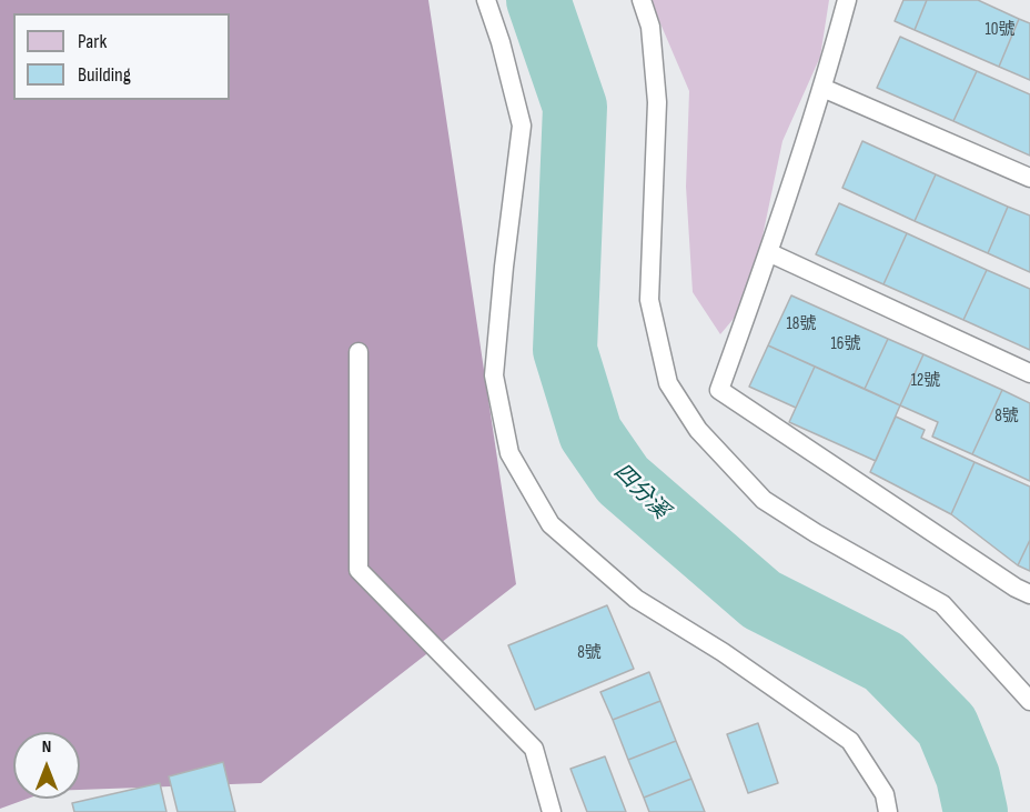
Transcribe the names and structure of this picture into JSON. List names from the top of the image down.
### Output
{
  "water": ["四分溪"],
  "house_numbers": [
    "10號",
    "18號",
    "16號",
    "12號",
    "8號",
    "8號"
  ],
  "legend": ["Park", "Building"],
  "north": "top"
}
